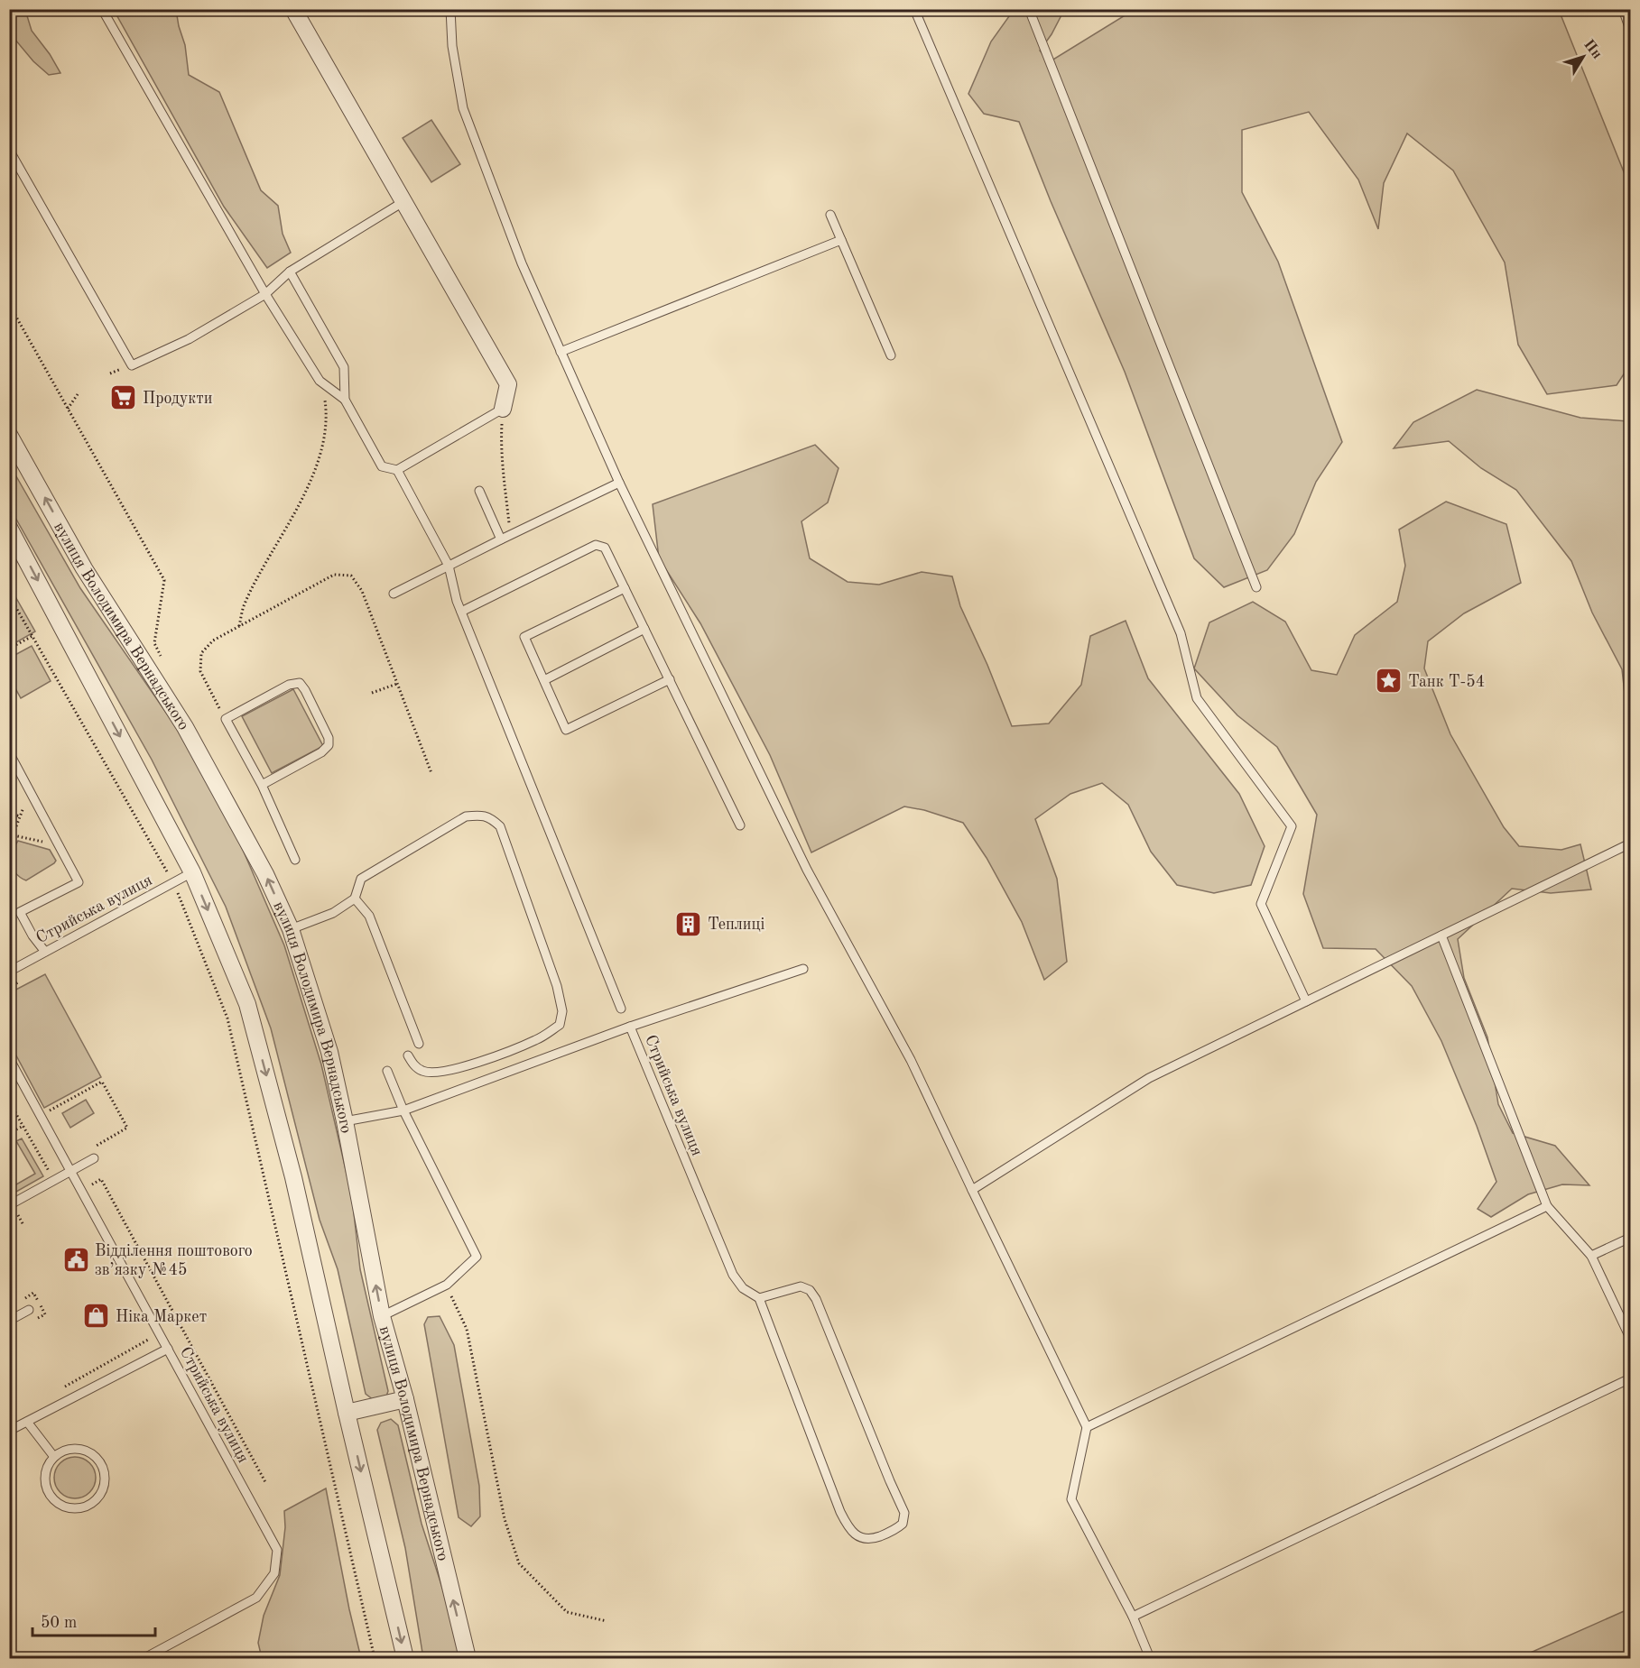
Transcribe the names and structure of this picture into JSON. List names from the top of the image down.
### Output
{
  "streets": {
    "street": ["вулиця Володимира Вернадського"],
    "lane": ["Стрийська вулиця"]
  },
  "crossings": [
    ["вулиця Володимира Вернадського", "Стрийська вулиця"]
  ],
  "places": {
    "supermarket": ["Продукти"],
    "place": ["Танк Т-54"],
    "building": ["Теплиці"],
    "public building": ["Відділення поштового зв’язку №45"],
    "shop": ["Ніка Маркет"]
  },
  "scale_bar": "50 m",
  "north": "top right"
}
